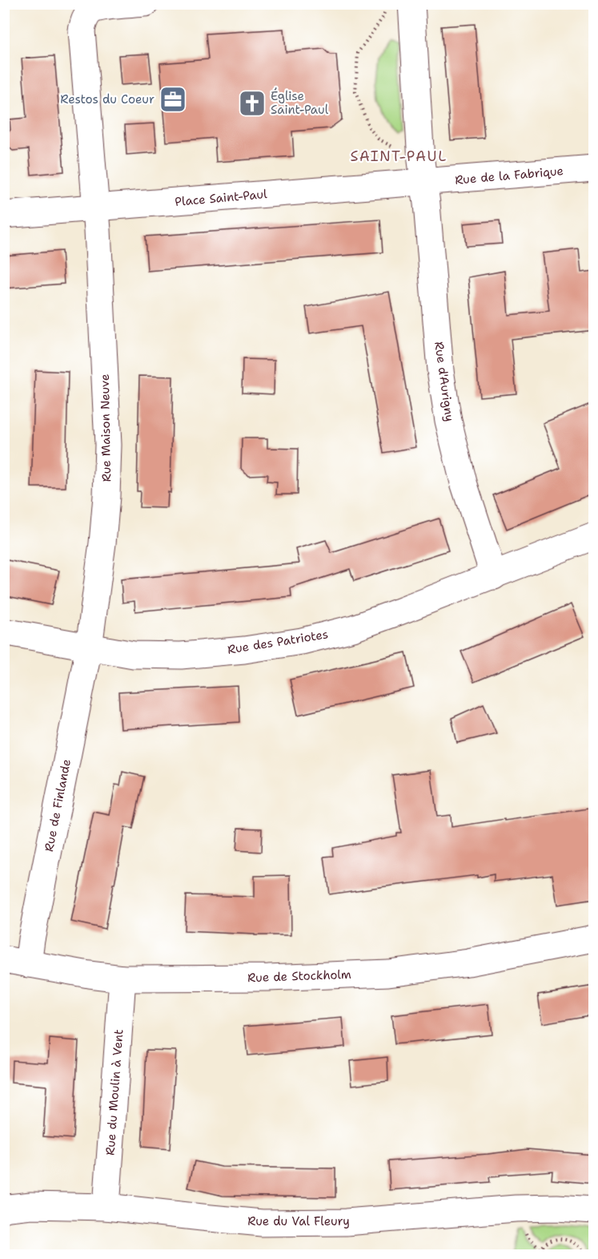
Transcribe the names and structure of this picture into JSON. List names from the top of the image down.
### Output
{
  "streets": {
    "street": [
      "Rue de la Fabrique",
      "Place Saint-Paul",
      "Rue d'Aurigny",
      "Rue Maison Neuve",
      "Rue des Patriotes",
      "Rue de Finlande",
      "Rue de Stockholm",
      "Rue du Moulin à Vent",
      "Rue du Val Fleury"
    ]
  },
  "crossings": [
    ["Rue de la Fabrique", "Place Saint-Paul"],
    ["Rue de la Fabrique", "Rue d'Aurigny"],
    ["Place Saint-Paul", "Rue d'Aurigny"],
    ["Place Saint-Paul", "Rue Maison Neuve"],
    ["Rue d'Aurigny", "Rue des Patriotes"],
    ["Rue Maison Neuve", "Rue des Patriotes"],
    ["Rue Maison Neuve", "Rue de Finlande"],
    ["Rue des Patriotes", "Rue de Finlande"],
    ["Rue de Finlande", "Rue de Stockholm"],
    ["Rue de Stockholm", "Rue du Moulin à Vent"],
    ["Rue du Moulin à Vent", "Rue du Val Fleury"]
  ],
  "districts": ["SAINT-PAUL"],
  "places": {
    "office": ["Restos du Coeur"],
    "church": ["Église Saint-Paul"]
  }
}
